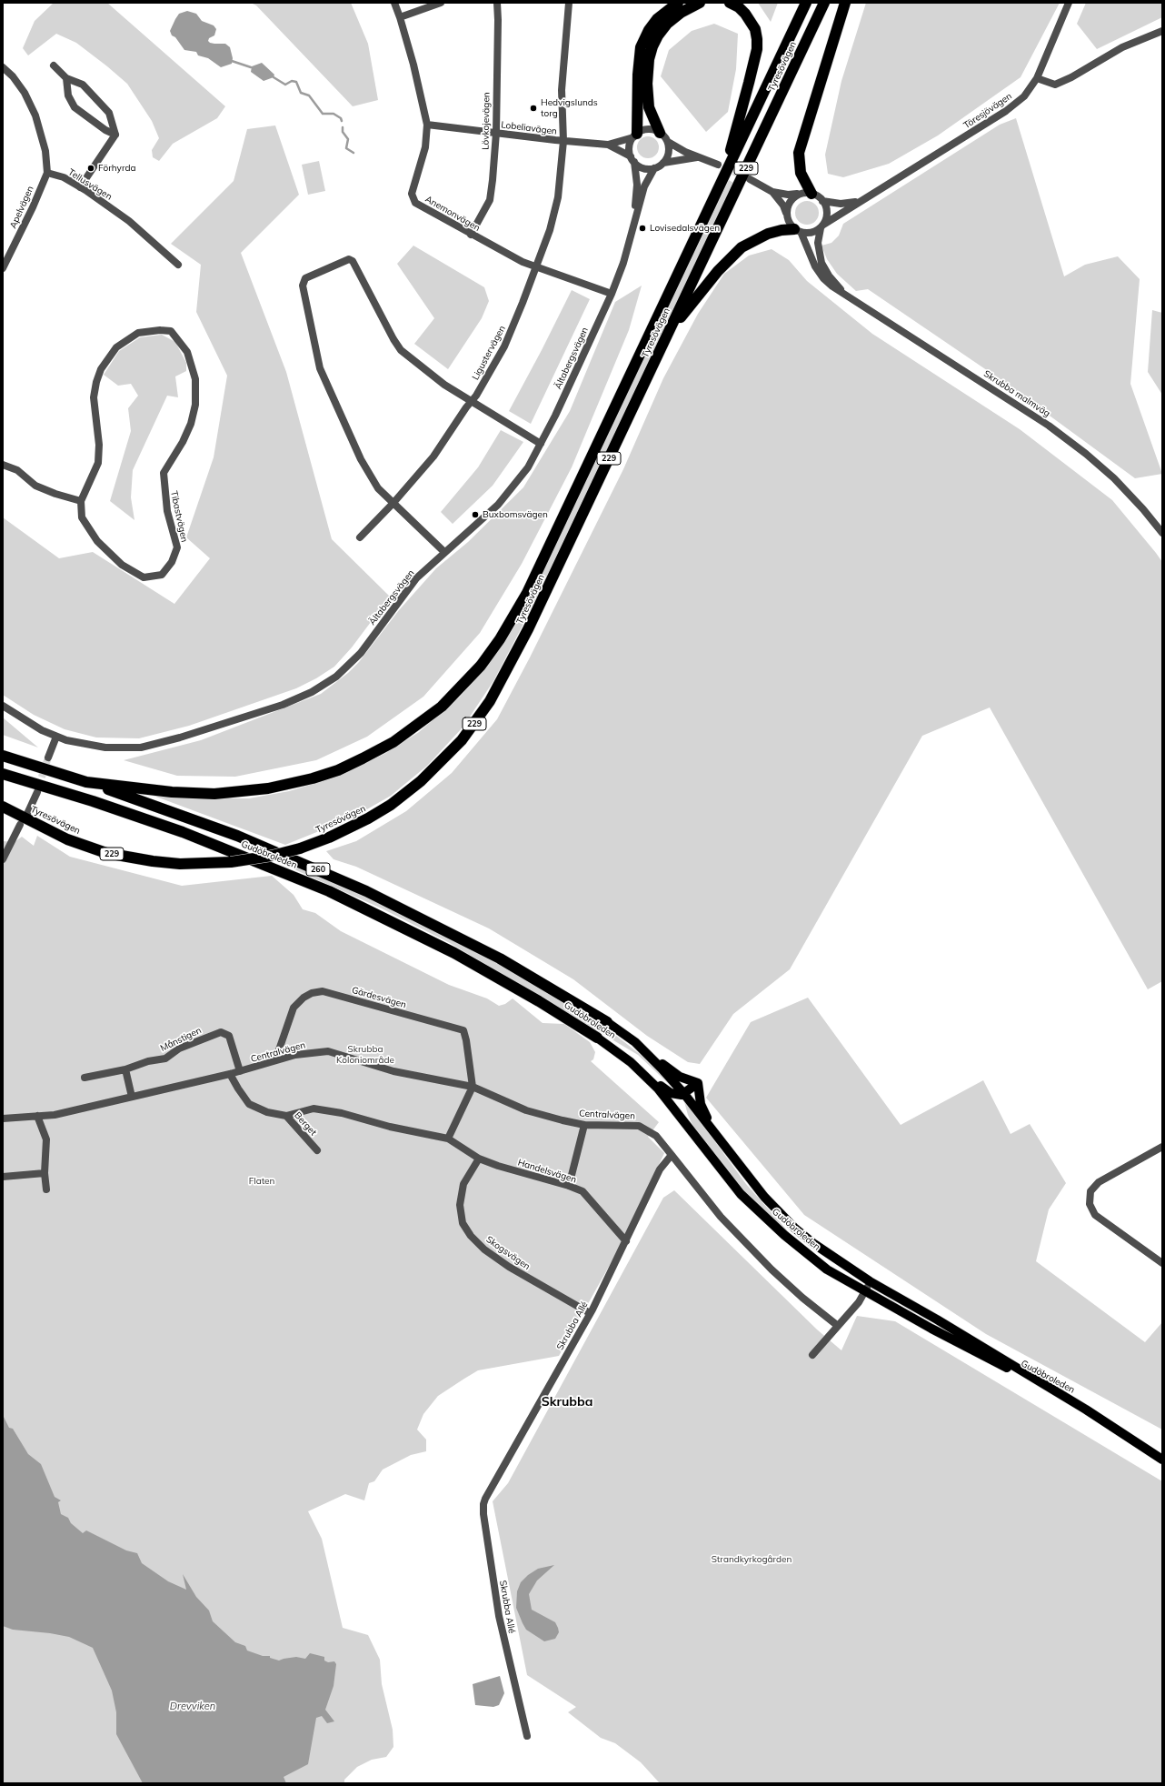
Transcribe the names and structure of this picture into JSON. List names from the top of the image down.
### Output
{
  "streets": {
    "highway": [
      "Tyresövägen",
      "229",
      "Gudöbroleden",
      "260"
    ],
    "street": [
      "Töresjövägen",
      "Lövkojevägen",
      "Lobeliavägen",
      "Tellusvägen",
      "Apelvägen",
      "Anemonvägen",
      "Ligustervägen",
      "Ältabergsvägen",
      "Skrubba malmväg",
      "Tibastvägen",
      "Gärdesvägen",
      "Månstigen",
      "Centralvägen",
      "Berget",
      "Handelsvägen",
      "Skogsvägen",
      "Skrubba Allé"
    ]
  },
  "crossings": [
    ["Tyresövägen", "Gudöbroleden"],
    ["Töresjövägen", "Skrubba malmväg"],
    ["Lövkojevägen", "Lobeliavägen"],
    ["Lövkojevägen", "Anemonvägen"],
    ["Lobeliavägen", "Anemonvägen"],
    ["Lobeliavägen", "Ligustervägen"],
    ["Tellusvägen", "Apelvägen"],
    ["Anemonvägen", "Ligustervägen"],
    ["Anemonvägen", "Ältabergsvägen"],
    ["Gärdesvägen", "Centralvägen"],
    ["Månstigen", "Centralvägen"],
    ["Centralvägen", "Berget"],
    ["Centralvägen", "Skrubba Allé"],
    ["Berget", "Handelsvägen"],
    ["Handelsvägen", "Skogsvägen"],
    ["Handelsvägen", "Skrubba Allé"],
    ["Skogsvägen", "Skrubba Allé"]
  ],
  "districts": ["Skrubba"],
  "water": ["Drevviken"],
  "parks": ["Skrubba Koloniområde", "Flaten", "Strandkyrkogården"],
  "places": [
    "Hedvigslunds torg",
    "Förhyrda",
    "Lovisedalsvägen",
    "Buxbomsvägen"
  ]
}
